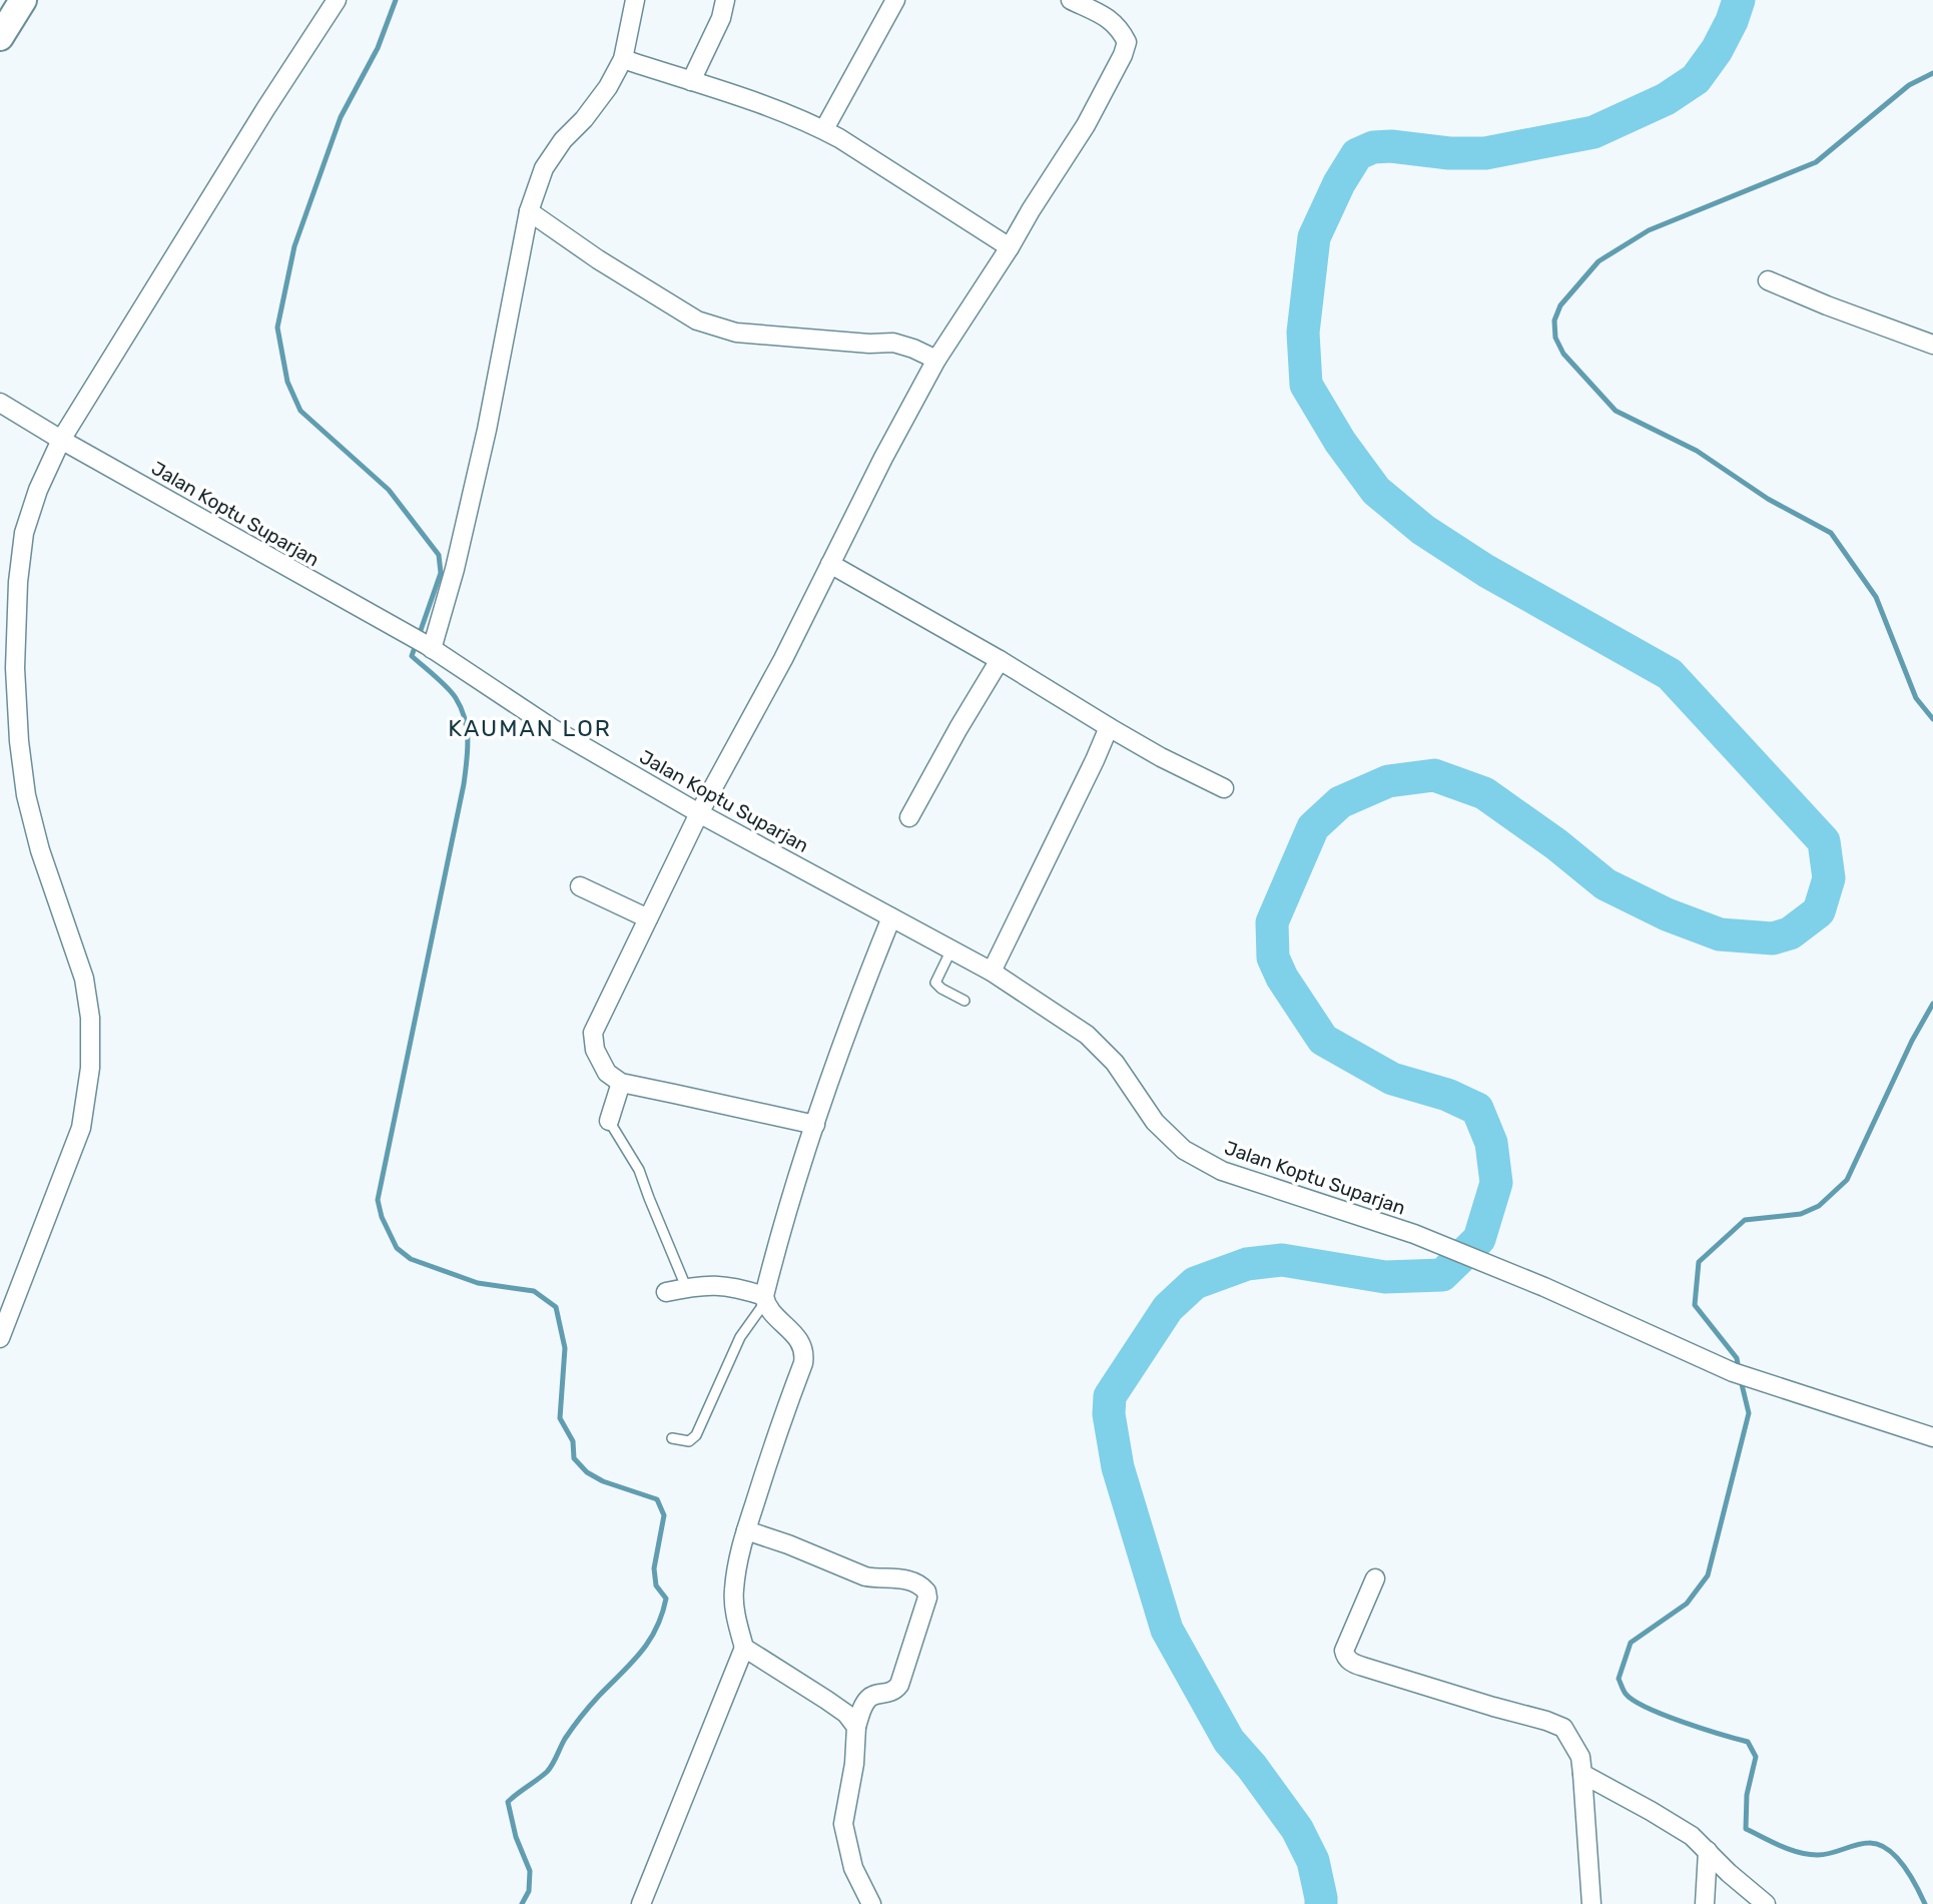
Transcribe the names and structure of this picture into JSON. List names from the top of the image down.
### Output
{
  "streets": {
    "street": ["Jalan Koptu Suparjan"]
  },
  "districts": ["KAUMAN LOR"]
}
